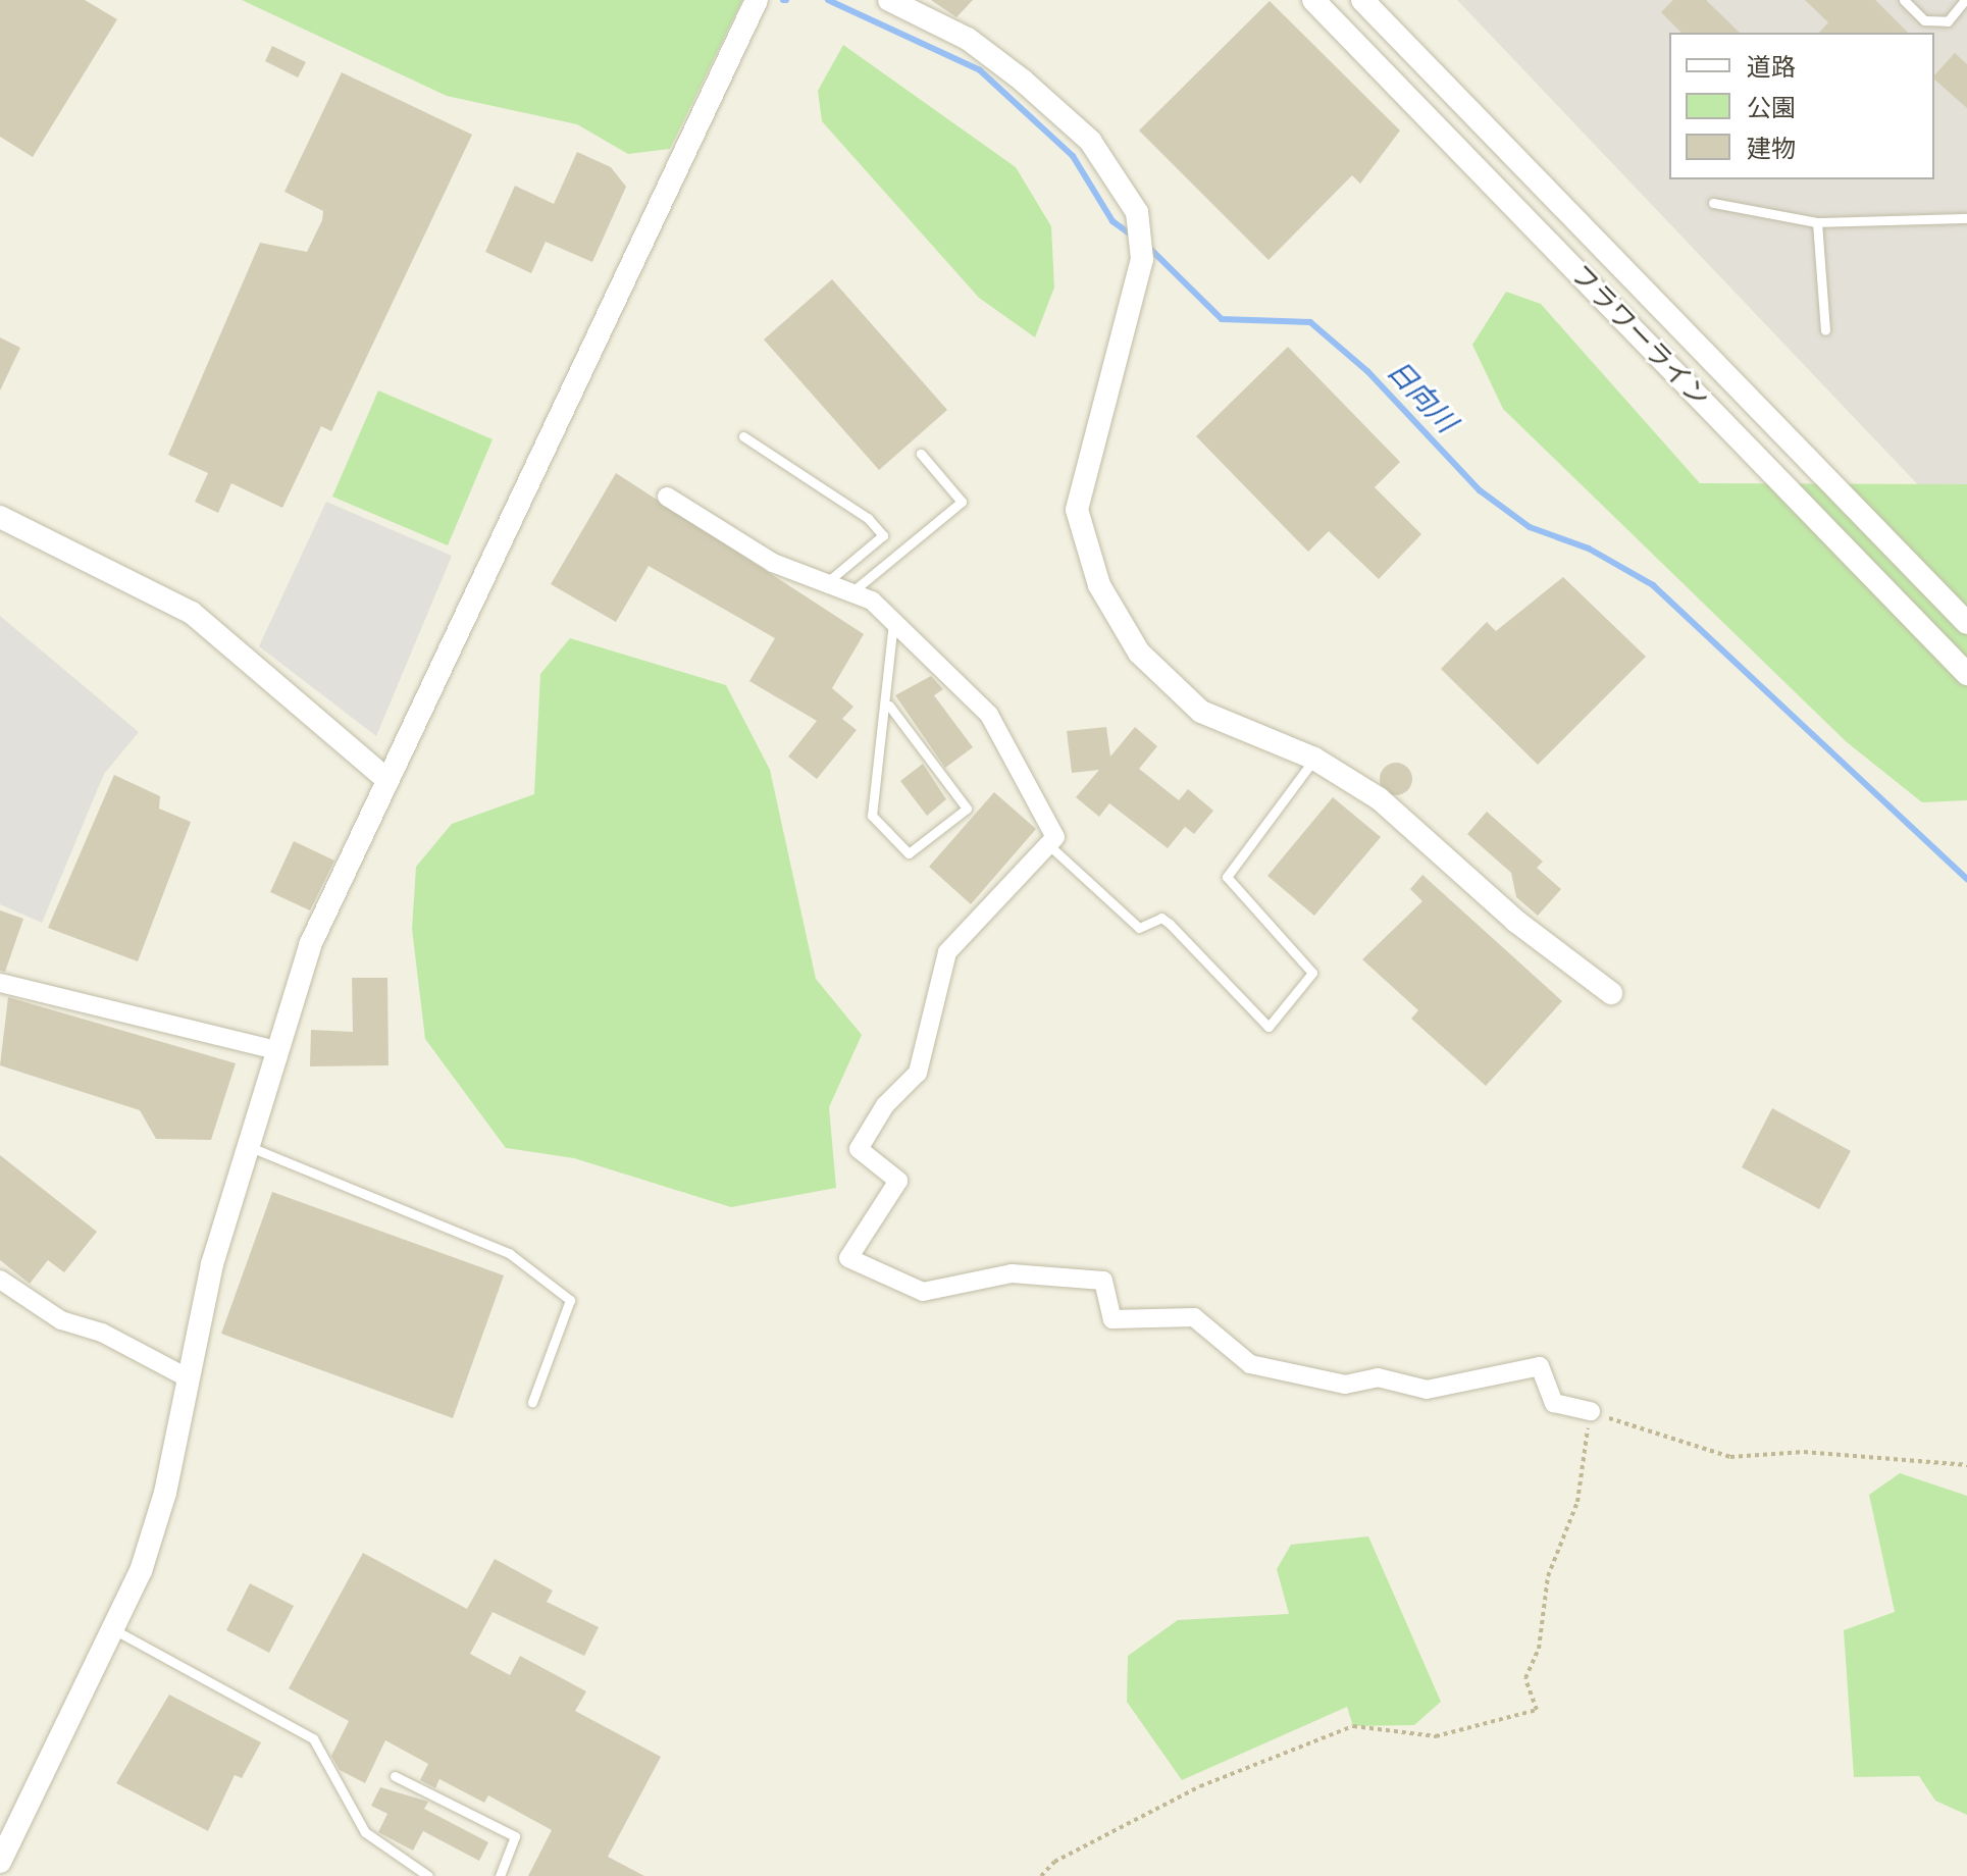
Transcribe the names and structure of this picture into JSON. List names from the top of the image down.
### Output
{
  "streets": {
    "street": ["フラワーライン"]
  },
  "water": ["日向川"],
  "legend": ["道路", "公園", "建物"]
}
